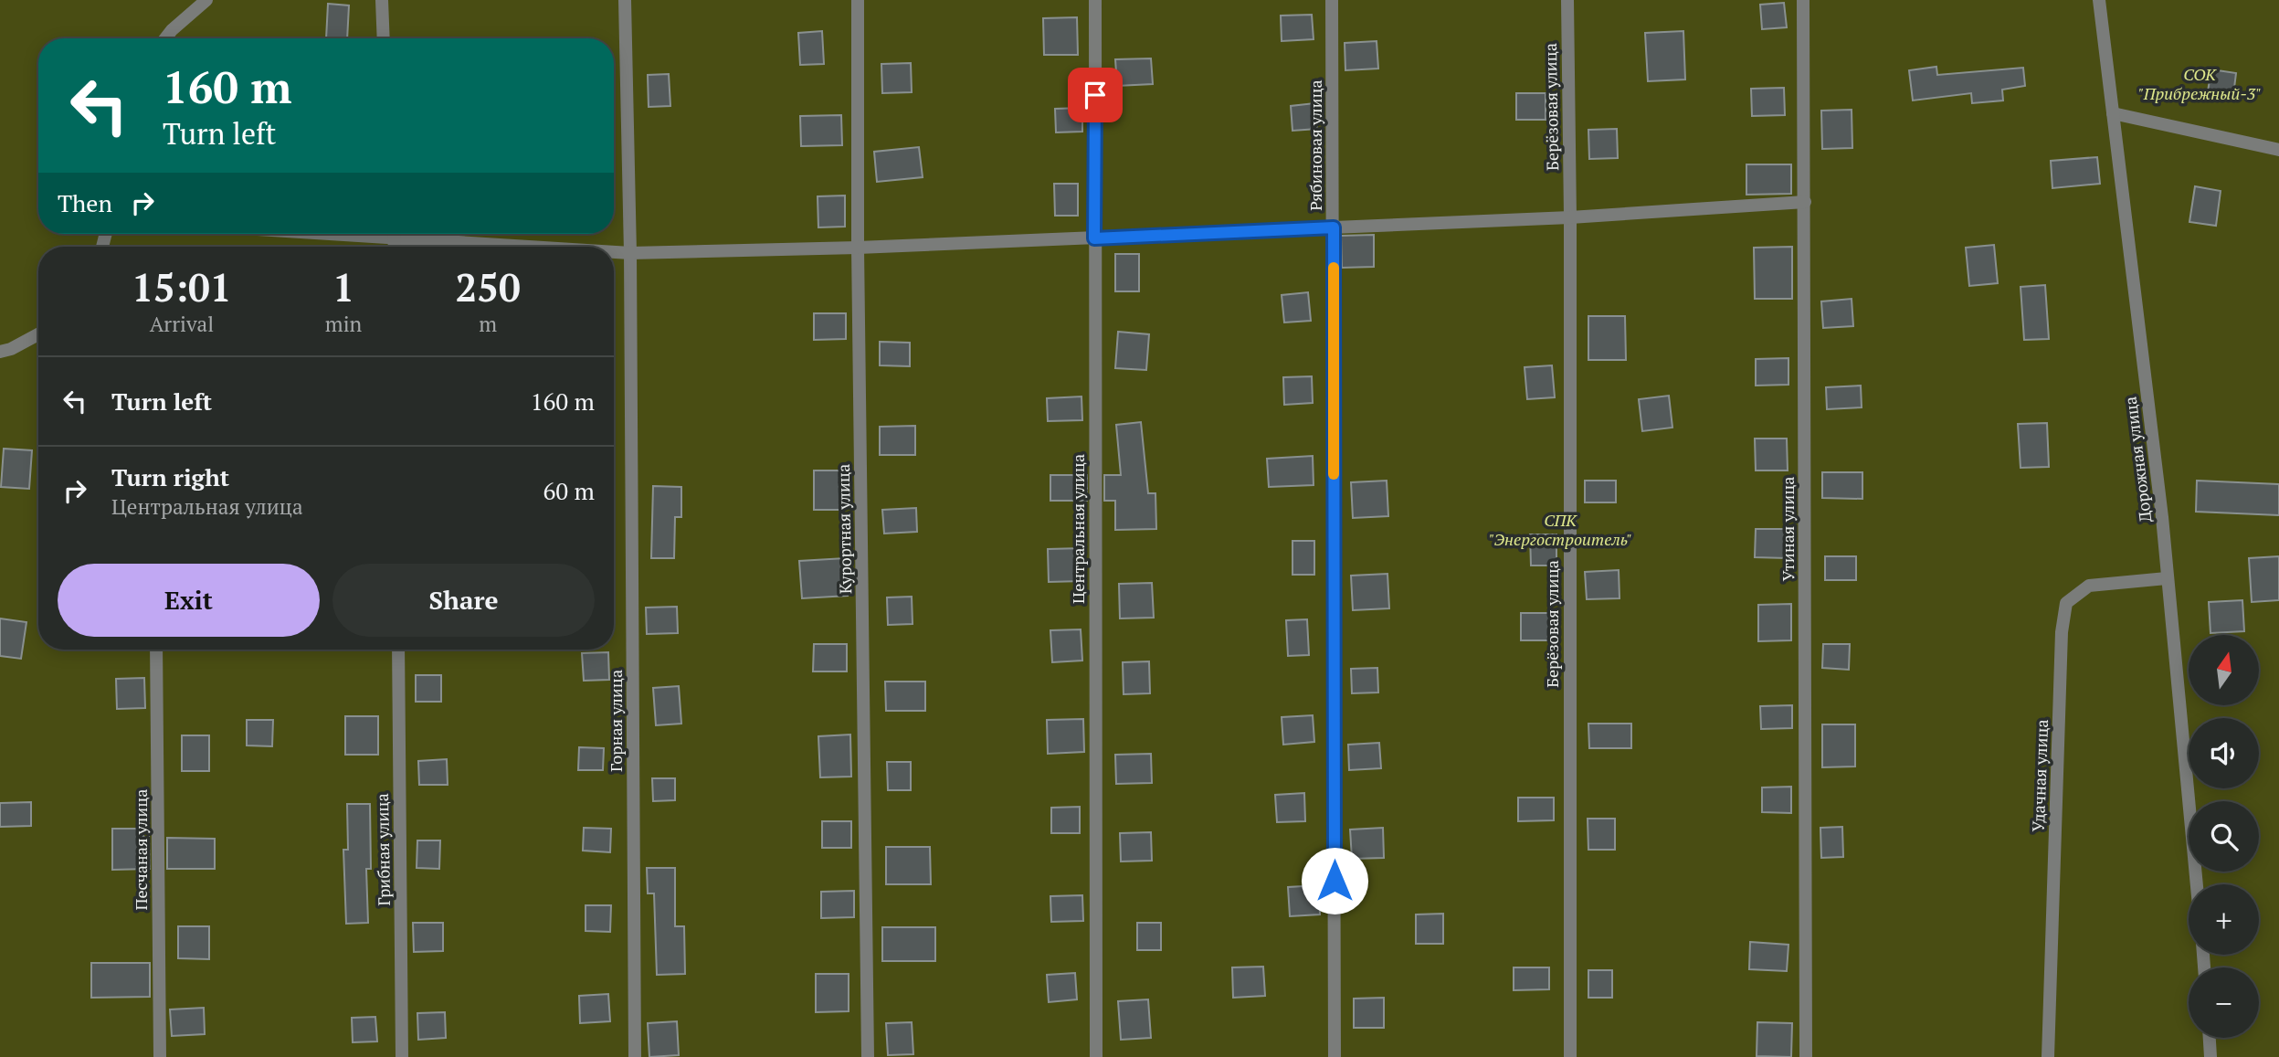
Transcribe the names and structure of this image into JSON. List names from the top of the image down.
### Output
{
  "streets": {
    "street": [
      "Берёзовая улица",
      "Рябиновая улица",
      "Дорожная улица",
      "Курортная улица",
      "Центральная улица",
      "Утиная улица",
      "Горная улица",
      "Удачная улица",
      "Песчаная улица",
      "Грибная улица"
    ]
  },
  "crossings": [
    ["Дорожная улица", "Удачная улица"]
  ],
  "parks": ["СОК \"Прибрежный-3\"", "СПК \"Энергостроитель\""],
  "north": "top",
  "page": {
    "turn": ["160 m", "Turn left"],
    "then": "Then",
    "eta": [
      "15:01",
      "Arrival",
      "1",
      "min",
      "250",
      "m"
    ],
    "list": [
      {
        "name": "Turn left",
        "value": "160 m"
      },
      {
        "name": "Turn right",
        "note": "Центральная улица",
        "value": "60 m"
      }
    ],
    "buttons": ["Exit", "Share"],
    "map_buttons": ["+", "−"]
  }
}
